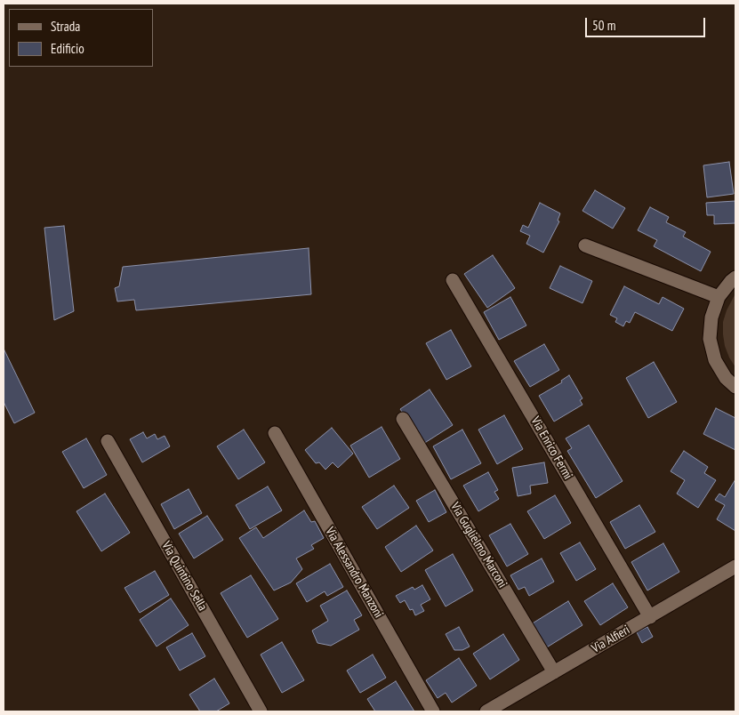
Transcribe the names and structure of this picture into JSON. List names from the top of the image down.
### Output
{
  "streets": {
    "street": [
      "Via Enrico Fermi",
      "Via Guglielmo Marconi",
      "Via Alessandro Manzoni",
      "Via Quintino Sella",
      "Via Alfieri"
    ]
  },
  "crossings": [
    ["Via Enrico Fermi", "Via Alfieri"],
    ["Via Guglielmo Marconi", "Via Alfieri"]
  ],
  "legend": ["Strada", "Edificio"],
  "scale_bar": "50 m"
}
